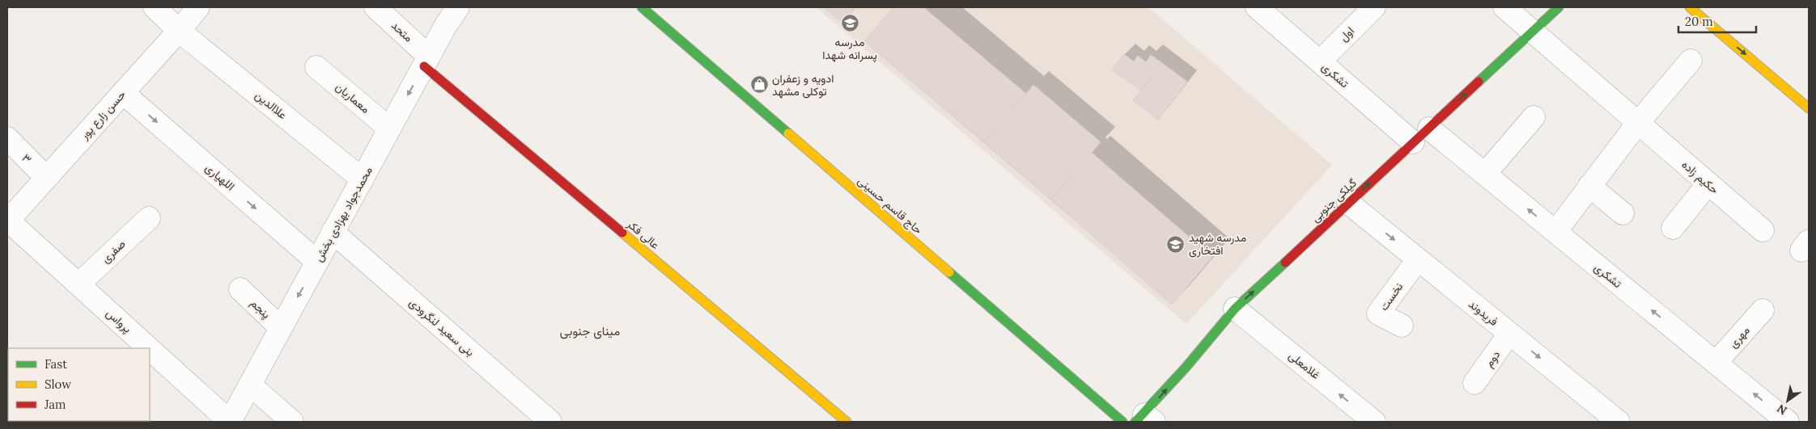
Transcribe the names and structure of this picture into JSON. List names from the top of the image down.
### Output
{
  "streets": {
    "street": [
      "متحد",
      "اول",
      "تشکری",
      "معماریان",
      "علاالدین",
      "حسن زارع پور",
      "۳",
      "اللهیاری",
      "حکیم زاده",
      "گیلکی جنوبی",
      "حاج قاسم حسینی",
      "محمدجواد بهزادی بخش",
      "عالی فکر",
      "صفری",
      "نخست",
      "پنجم",
      "فریدوند",
      "پرواس",
      "بنی سعید لنگرودی",
      "مهری",
      "دوم",
      "غلامعلی"
    ]
  },
  "crossings": [
    ["متحد", "محمدجواد بهزادی بخش"],
    ["متحد", "عالی فکر"],
    ["اول", "تشکری"],
    ["تشکری", "گیلکی جنوبی"],
    ["تشکری", "مهری"],
    ["معماریان", "محمدجواد بهزادی بخش"],
    ["علاالدین", "حسن زارع پور"],
    ["علاالدین", "محمدجواد بهزادی بخش"],
    ["حسن زارع پور", "۳"],
    ["حسن زارع پور", "اللهیاری"],
    ["حسن زارع پور", "پرواس"],
    ["اللهیاری", "محمدجواد بهزادی بخش"],
    ["حکیم زاده", "گیلکی جنوبی"],
    ["گیلکی جنوبی", "فریدوند"],
    ["گیلکی جنوبی", "غلامعلی"],
    ["محمدجواد بهزادی بخش", "عالی فکر"],
    ["محمدجواد بهزادی بخش", "پنجم"],
    ["محمدجواد بهزادی بخش", "پرواس"],
    ["محمدجواد بهزادی بخش", "بنی سعید لنگرودی"],
    ["صفری", "پرواس"],
    ["نخست", "فریدوند"],
    ["فریدوند", "دوم"]
  ],
  "one_way": [
    "تشکری",
    "اللهیاری",
    "گیلکی جنوبی",
    "فریدوند",
    "غلامعلی"
  ],
  "districts": ["مینای جنوبی"],
  "places": {
    "school or university": ["مدرسه پسرانه شهدا", "مدرسه شهید افتخاری"],
    "shop": ["ادویه و زعفران توکلی مشهد"]
  },
  "legend": ["Fast", "Slow", "Jam"],
  "scale_bar": "20 m",
  "north": "bottom left"
}
